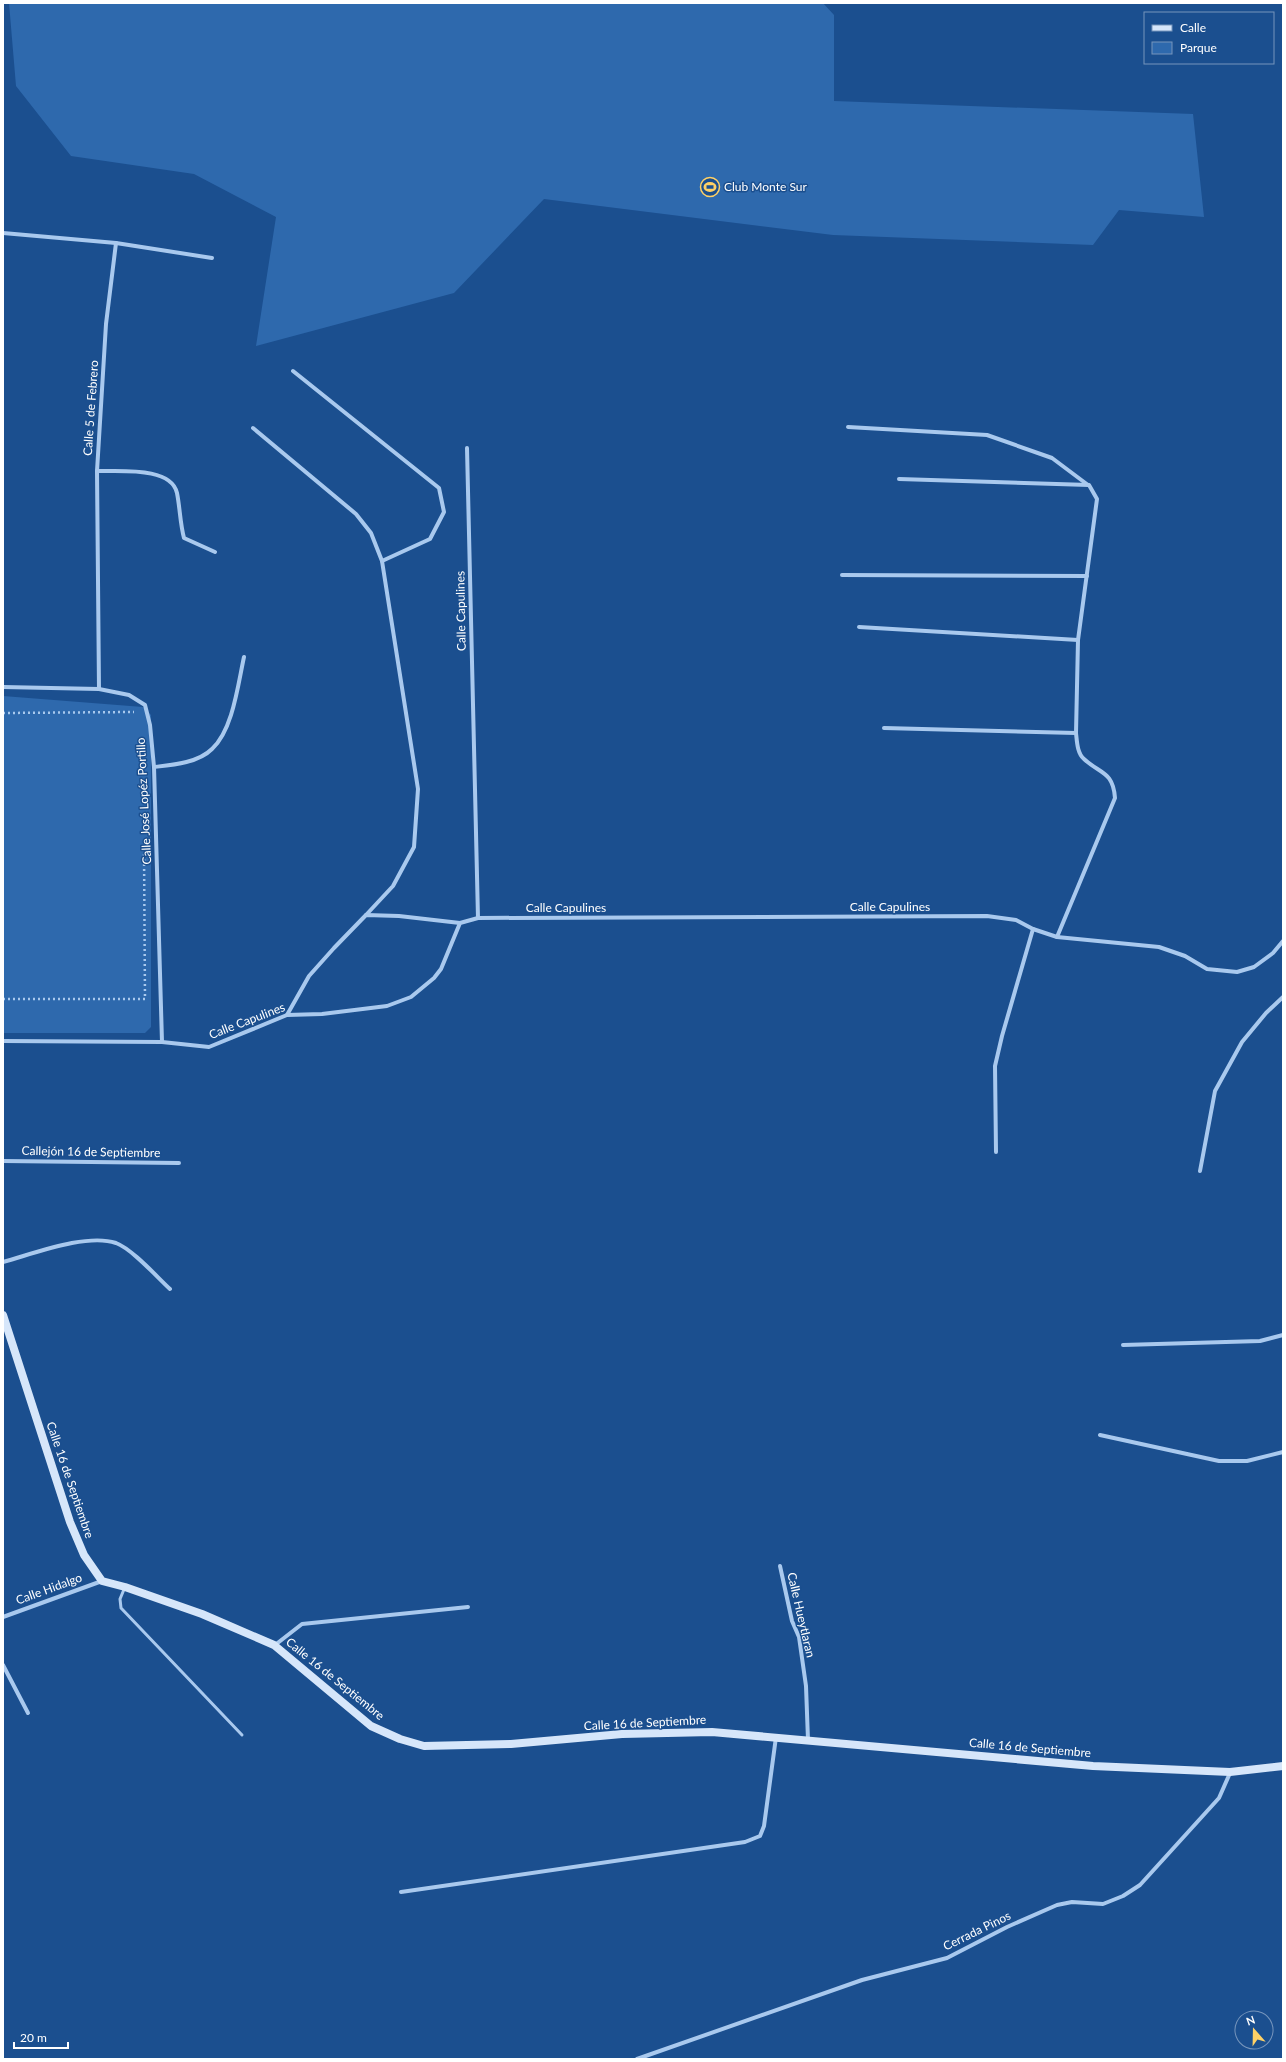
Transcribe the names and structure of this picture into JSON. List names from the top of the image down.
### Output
{
  "streets": {
    "main road": ["Calle 16 de Septiembre"],
    "street": [
      "Calle 5 de Febrero",
      "Calle Capulines",
      "Calle José Lopéz Portillo",
      "Callejón 16 de Septiembre",
      "Calle Hidalgo",
      "Calle Hueytlaran",
      "Cerrada Pinos"
    ]
  },
  "crossings": [
    ["Calle 5 de Febrero", "Calle José Lopéz Portillo"],
    ["Calle Capulines", "Calle José Lopéz Portillo"],
    ["Calle 16 de Septiembre", "Calle Hidalgo"],
    ["Calle 16 de Septiembre", "Calle Hueytlaran"],
    ["Calle 16 de Septiembre", "Cerrada Pinos"]
  ],
  "places": {
    "sports": ["Club Monte Sur"]
  },
  "legend": ["Calle", "Parque"],
  "scale_bar": "20 m",
  "north": "top"
}
